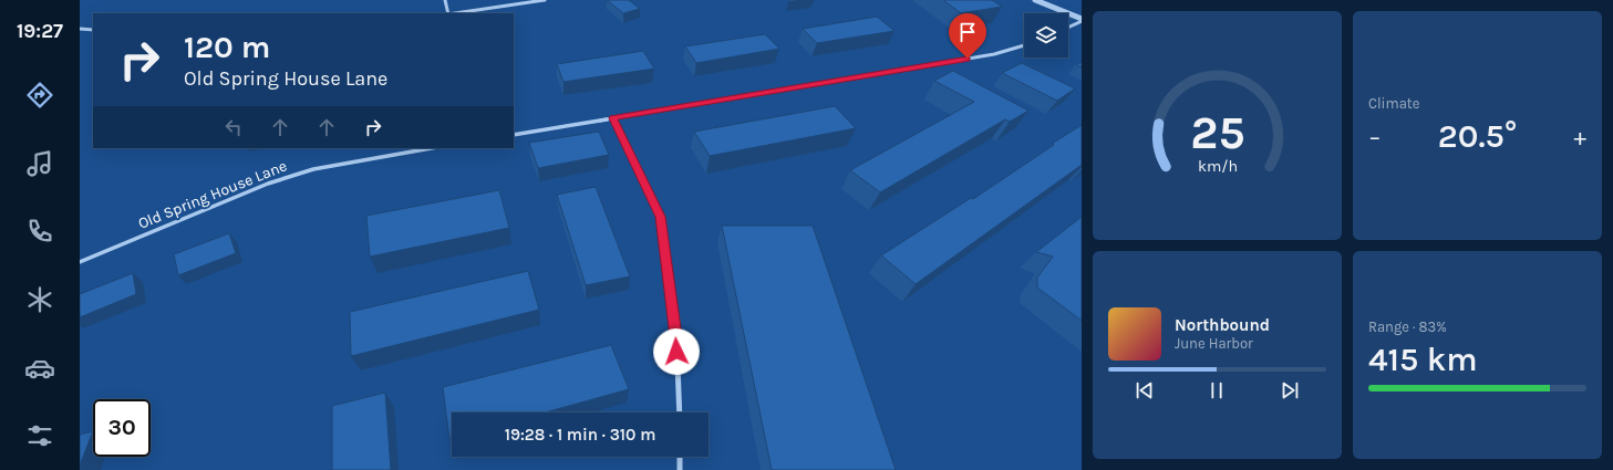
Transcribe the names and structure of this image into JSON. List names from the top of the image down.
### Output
{
  "streets": {
    "street": ["Old Spring House Lane"]
  },
  "page": {
    "tabs": "19:27",
    "tile": [
      "Climate",
      ["Range · 83%", "415 km"]
    ],
    "turn": ["120 m", "Old Spring House Lane"],
    "heat": ["−", "20.5°", "+"],
    "song": ["Northbound", "June Harbor"],
    "limit": "30",
    "trip": "19:28 · 1 min · 310 m",
    "gauge": ["25", "km/h"]
  }
}
